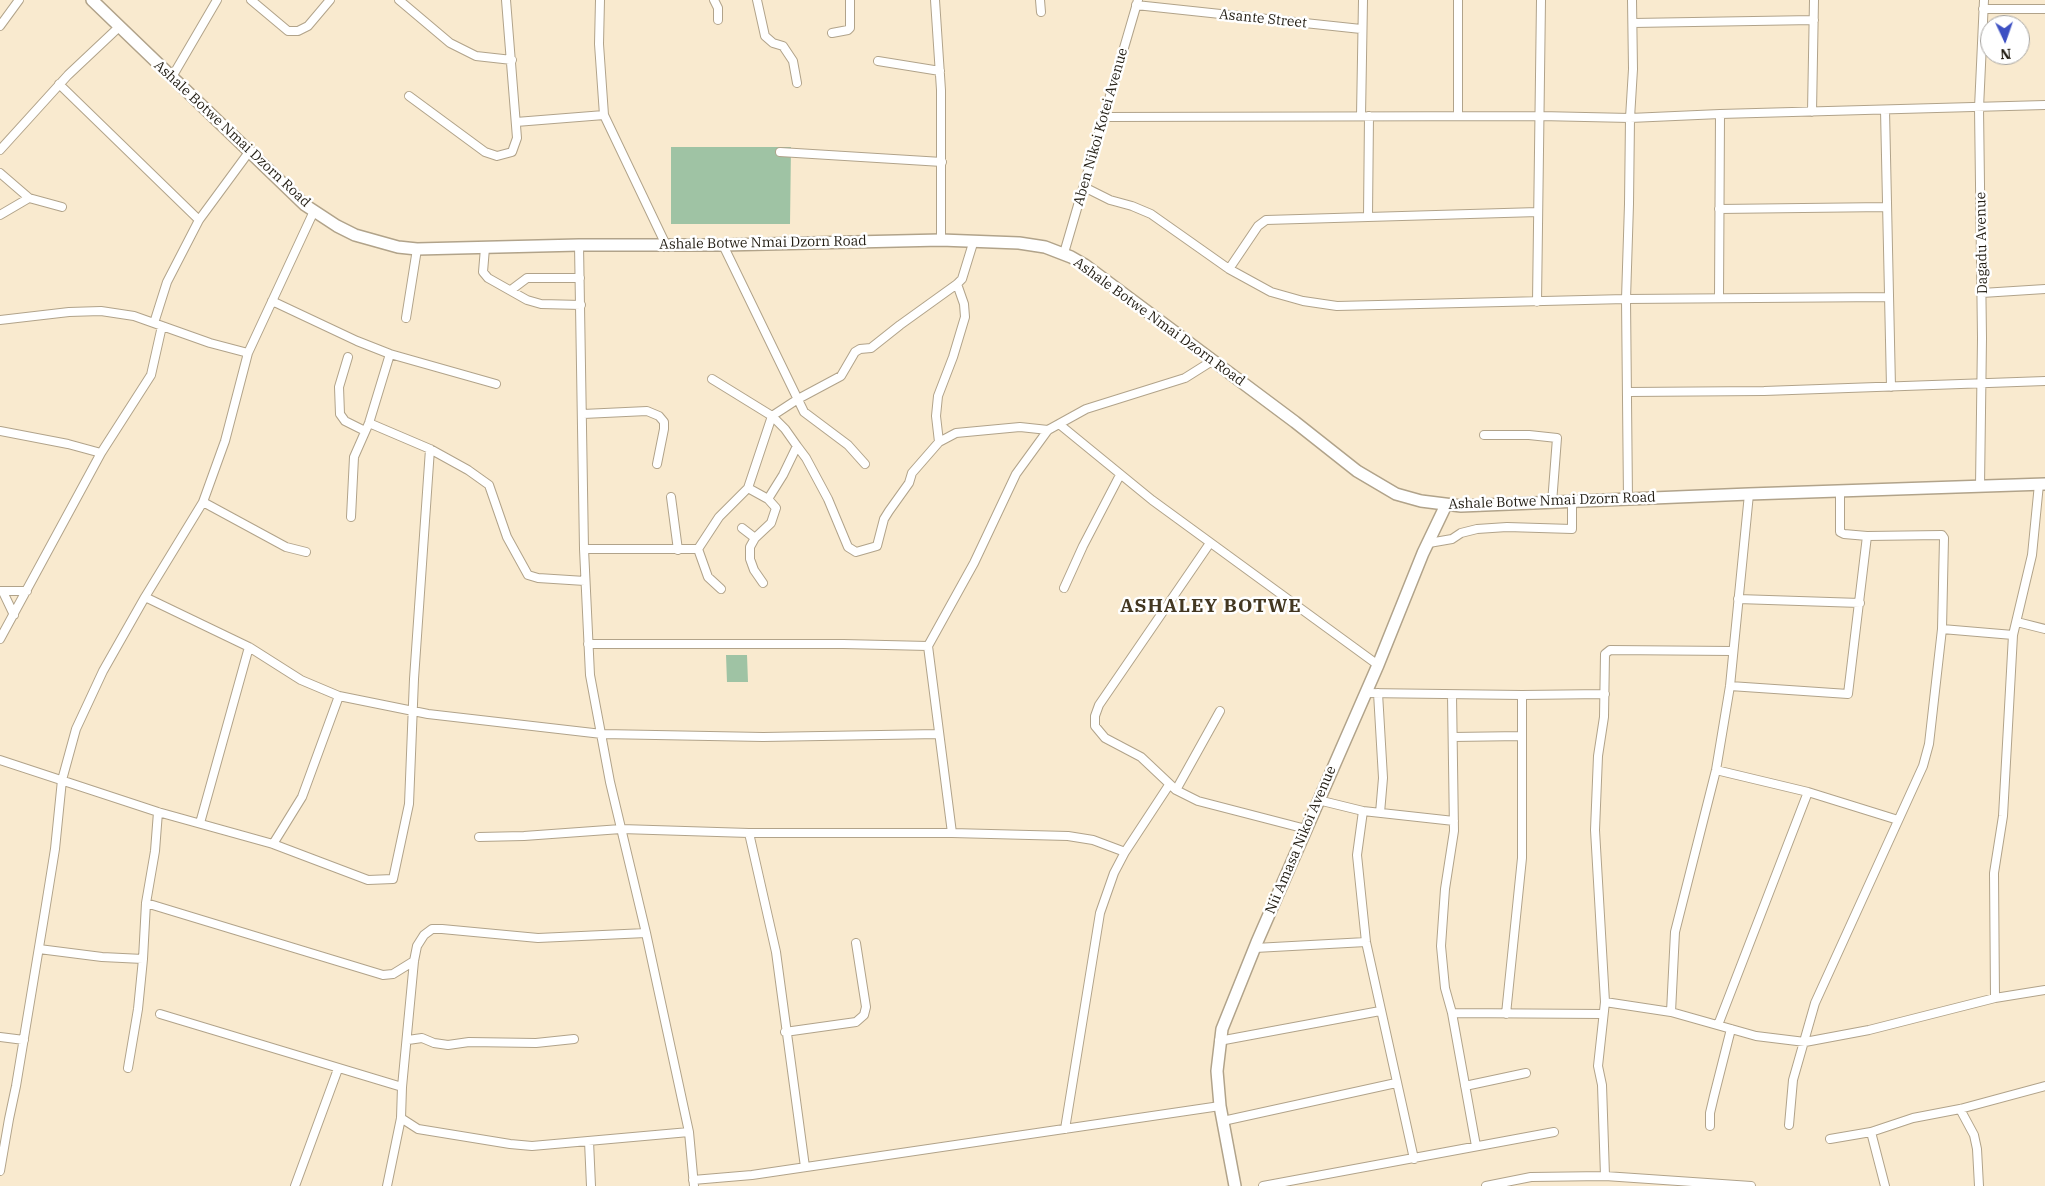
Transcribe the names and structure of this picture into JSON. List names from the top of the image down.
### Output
{
  "streets": {
    "main road": ["Ashale Botwe Nmai Dzorn Road", "Nii Amasa Nikoi Avenue"],
    "street": ["Asante Street", "Aben Nikoi Kotei Avenue", "Dagadu Avenue"]
  },
  "crossings": [
    ["Asante Street", "Aben Nikoi Kotei Avenue"],
    ["Aben Nikoi Kotei Avenue", "Ashale Botwe Nmai Dzorn Road"],
    ["Ashale Botwe Nmai Dzorn Road", "Dagadu Avenue"],
    ["Ashale Botwe Nmai Dzorn Road", "Nii Amasa Nikoi Avenue"]
  ],
  "districts": ["ASHALEY BOTWE"],
  "north": "bottom"
}
